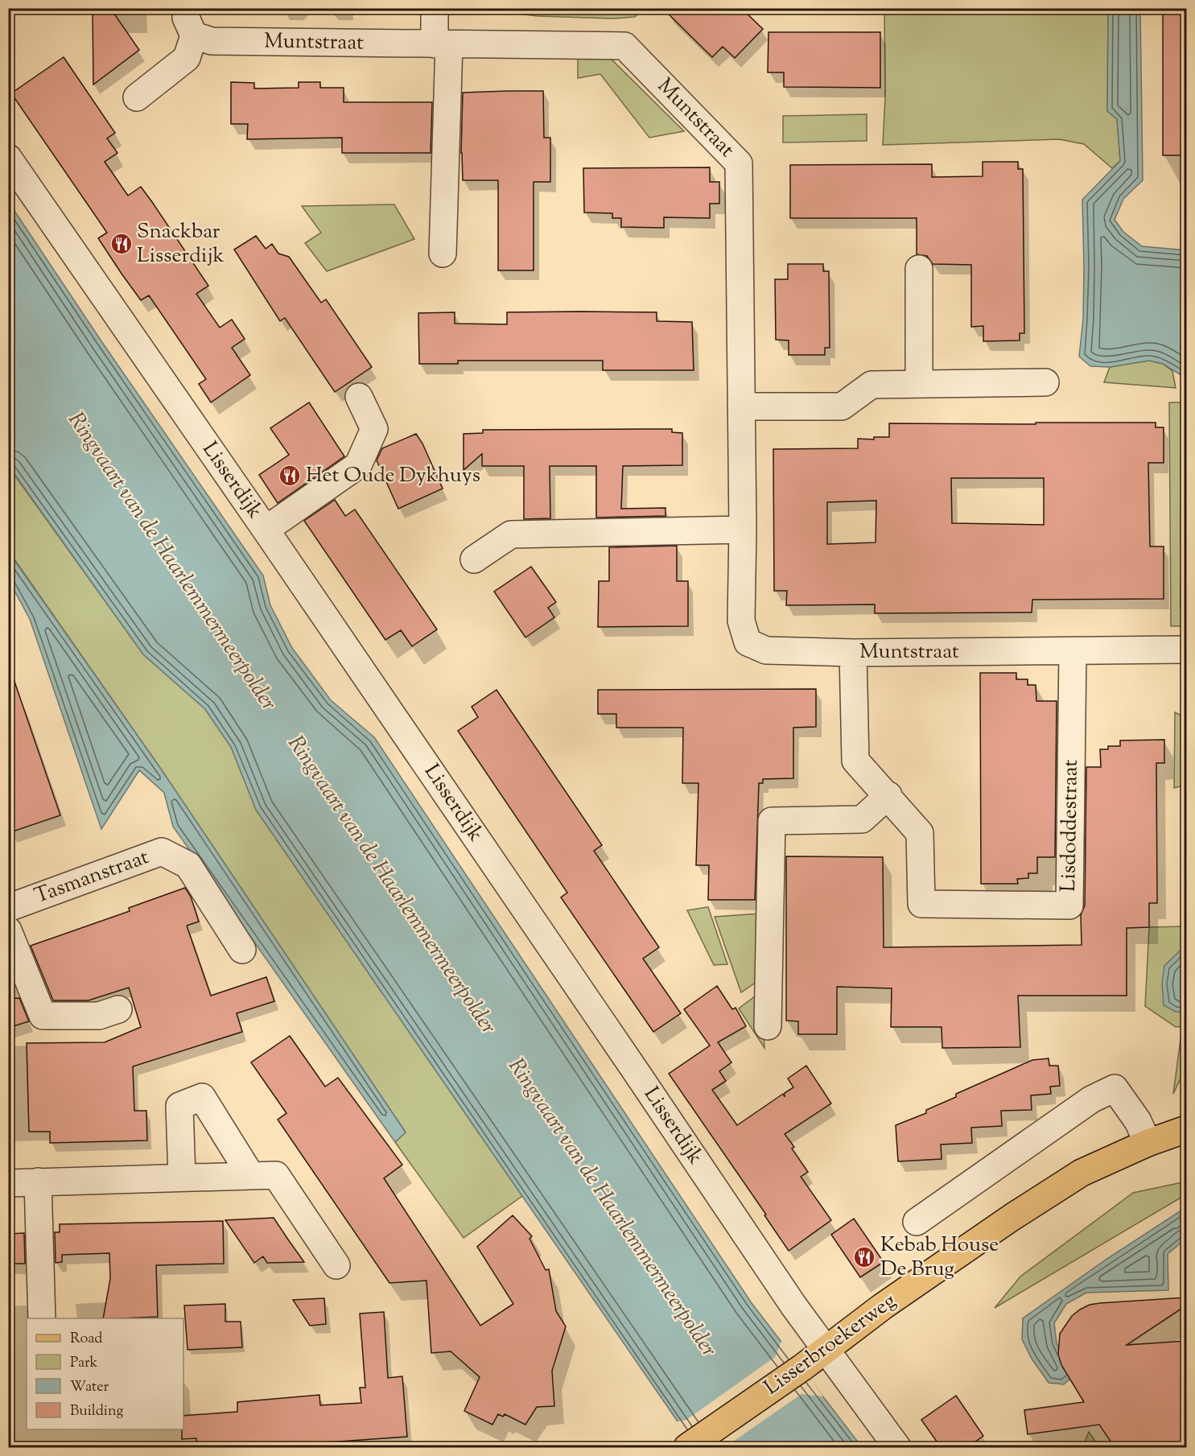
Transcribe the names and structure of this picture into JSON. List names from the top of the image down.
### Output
{
  "streets": {
    "main road": ["Lisserbroekerweg"],
    "street": [
      "Muntstraat",
      "Lisserdijk",
      "Lisdoddestraat",
      "Tasmanstraat"
    ]
  },
  "crossings": [
    ["Muntstraat", "Lisdoddestraat"],
    ["Lisserdijk", "Lisserbroekerweg"]
  ],
  "water": ["Ringvaart van de Haarlemmermeerpolder"],
  "places": {
    "restaurant": ["Snackbar Lisserdijk", "Het Oude Dykhuys", "Kebab House De Brug"]
  },
  "legend": [
    "Road",
    "Park",
    "Water",
    "Building"
  ]
}
